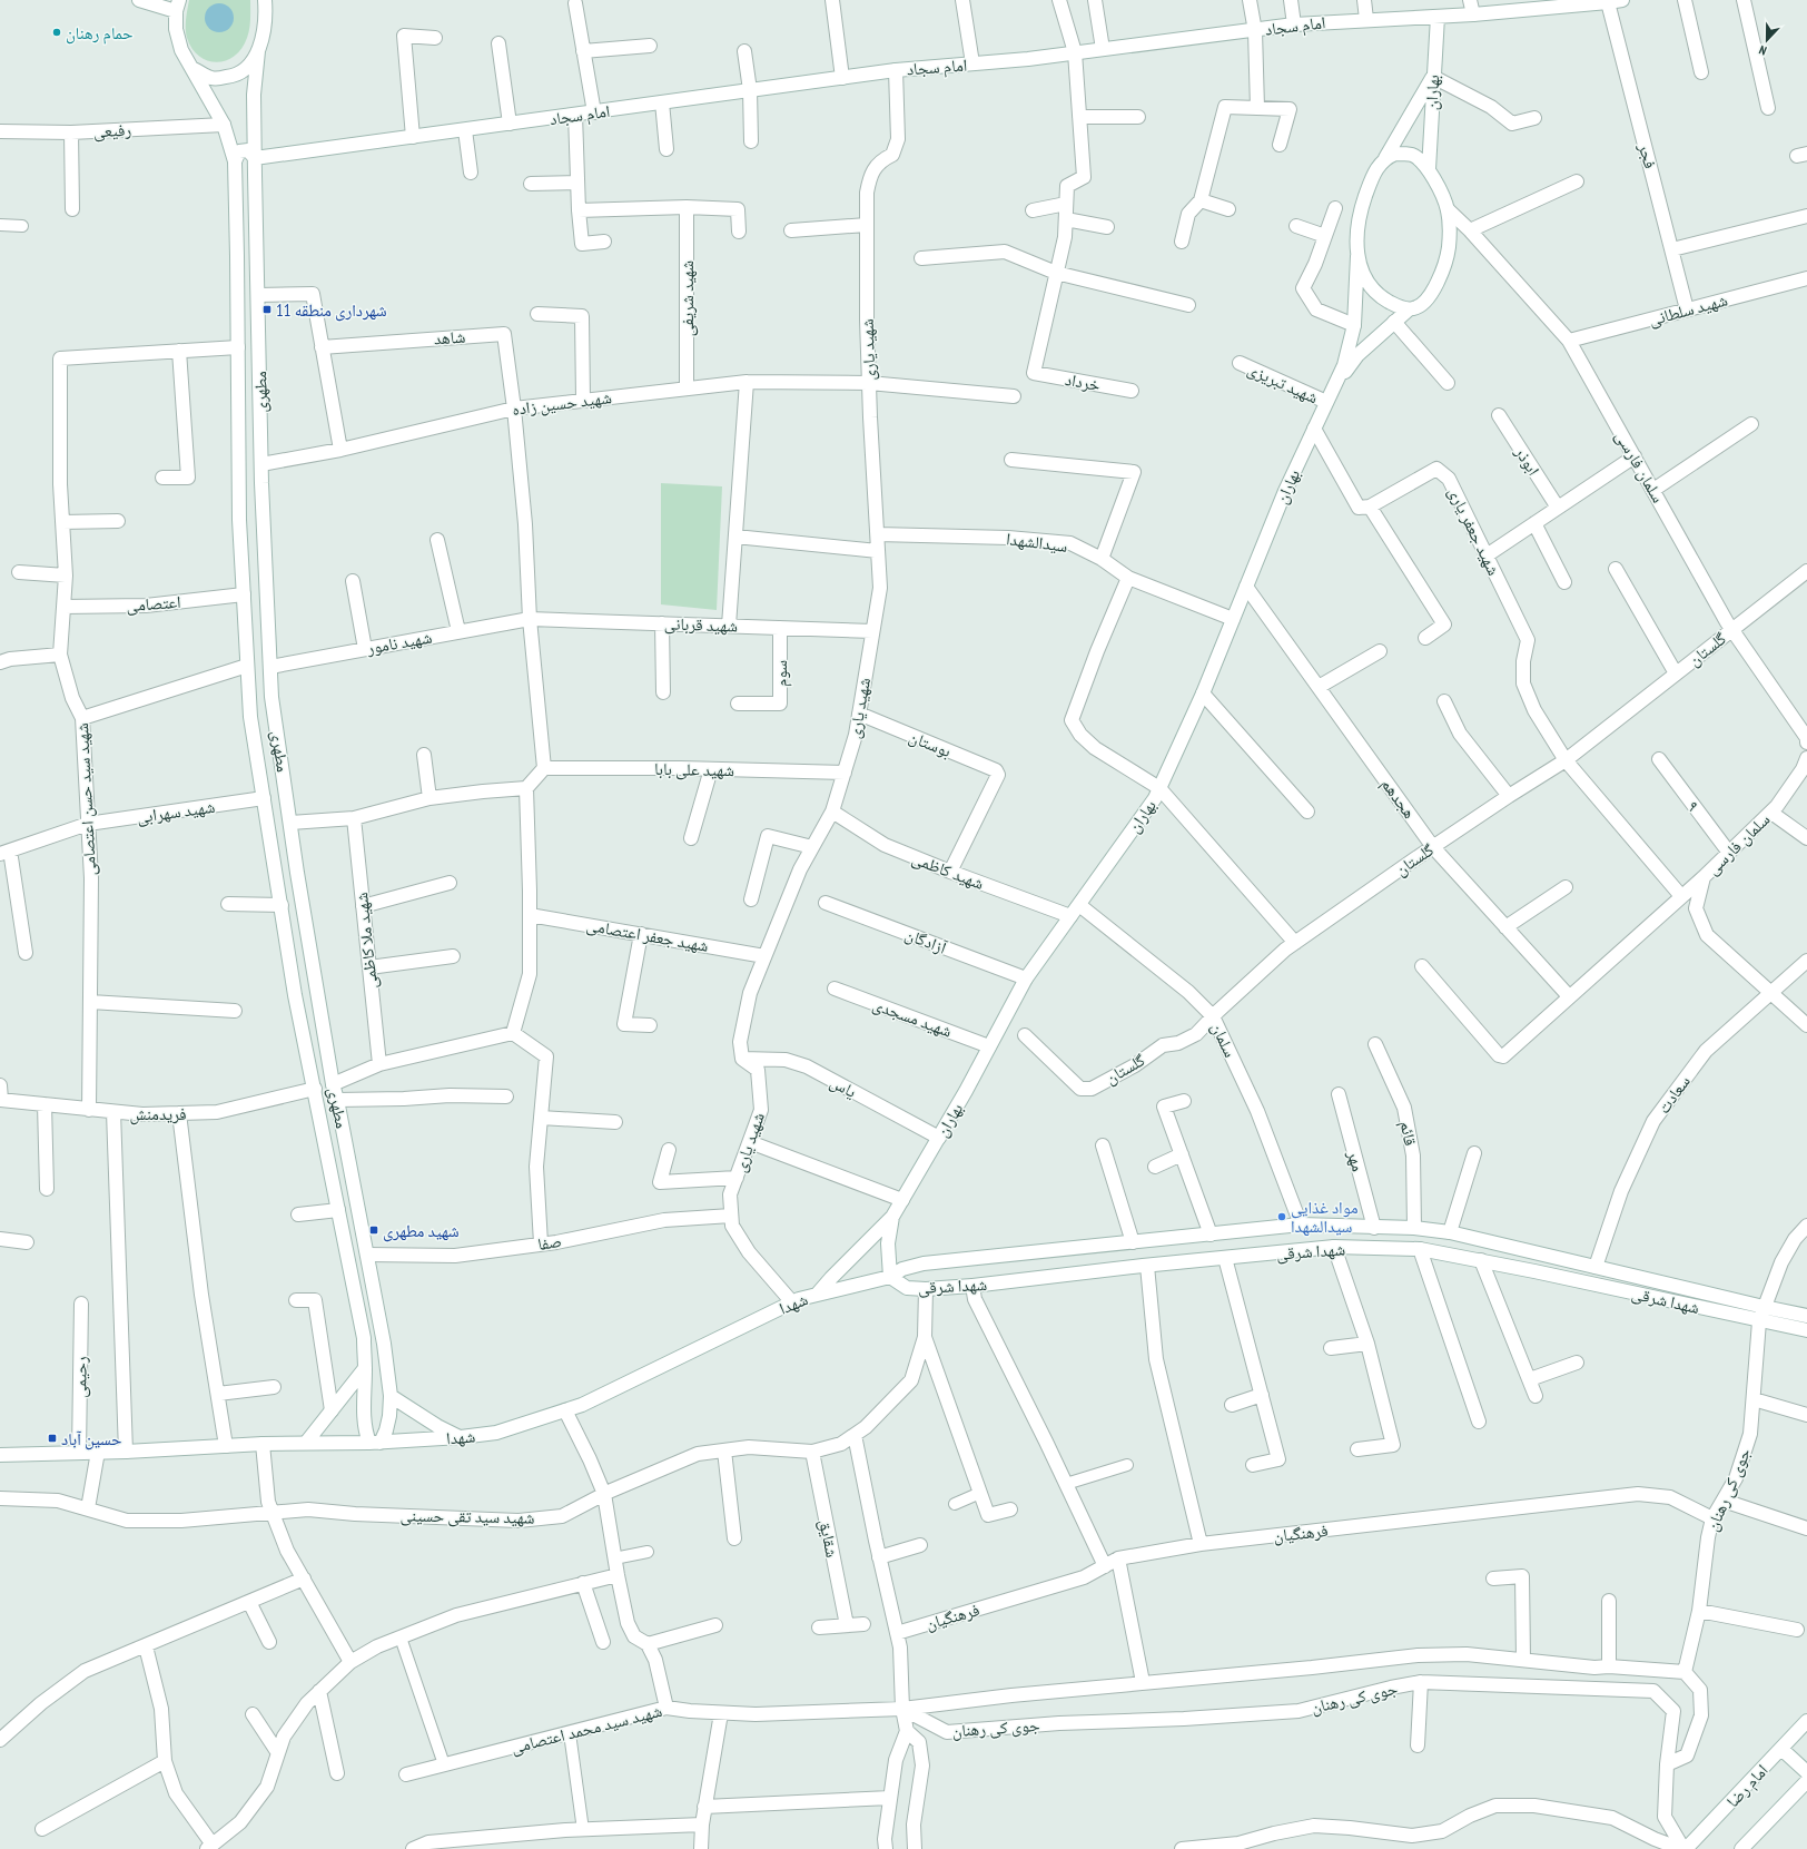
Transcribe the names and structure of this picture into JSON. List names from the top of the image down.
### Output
{
  "streets": {
    "street": [
      "امام سجاد",
      "بهاران",
      "رفیعی",
      "فجر",
      "شهید شریفی",
      "شهید سلطانی",
      "شاهد",
      "شهید یاری",
      "خرداد",
      "شهید تبریزی",
      "مطهری",
      "شهید حسین زاده",
      "ابوذر",
      "سلمان فارسی",
      "شهید جعفر یاری",
      "سیدالشهدا",
      "اعتصامی",
      "شهید قربانی",
      "شهید نامور",
      "گلستان",
      "سوم",
      "بوستان",
      "شهید علی بابا",
      "هجدهم",
      "شهید سید حسن اعتصامی",
      "۹",
      "شهید سهرابی",
      "شهید کاظمی",
      "شهید جعفر اعتصامی",
      "شهید ملا کاظمی",
      "آزادگان",
      "شهید مسجدی",
      "سلمان",
      "یاس",
      "سعادت",
      "فریدمنش",
      "قائم",
      "مهر",
      "صفا",
      "شهدا شرقی",
      "شهدا",
      "رحیمی",
      "جوی کی رهنان",
      "شهید سید تقی حسینی",
      "فرهنگیان",
      "شقایق",
      "شهید سید محمد اعتصامی",
      "امام رضا"
    ]
  },
  "crossings": [
    ["امام سجاد", "بهاران"],
    ["امام سجاد", "فجر"],
    ["امام سجاد", "شهید یاری"],
    ["امام سجاد", "مطهری"],
    ["بهاران", "شهید تبریزی"],
    ["بهاران", "سلمان فارسی"],
    ["بهاران", "سیدالشهدا"],
    ["بهاران", "هجدهم"],
    ["بهاران", "شهید کاظمی"],
    ["بهاران", "آزادگان"],
    ["بهاران", "شهید مسجدی"],
    ["بهاران", "سلمان"],
    ["بهاران", "یاس"],
    ["رفیعی", "مطهری"],
    ["فجر", "شهید سلطانی"],
    ["شهید شریفی", "شهید حسین زاده"],
    ["شهید سلطانی", "سلمان فارسی"],
    ["شاهد", "شهید حسین زاده"],
    ["شهید یاری", "شهید حسین زاده"],
    ["شهید یاری", "سیدالشهدا"],
    ["شهید یاری", "شهید قربانی"],
    ["شهید یاری", "بوستان"],
    ["شهید یاری", "شهید علی بابا"],
    ["شهید یاری", "شهید کاظمی"],
    ["شهید یاری", "شهید جعفر اعتصامی"],
    ["شهید یاری", "یاس"],
    ["شهید یاری", "صفا"],
    ["شهید یاری", "شهدا"],
    ["مطهری", "شهید حسین زاده"],
    ["مطهری", "اعتصامی"],
    ["مطهری", "شهید نامور"],
    ["مطهری", "شهید سهرابی"],
    ["مطهری", "فریدمنش"],
    ["مطهری", "صفا"],
    ["مطهری", "شهدا"],
    ["سلمان فارسی", "گلستان"],
    ["سلمان فارسی", "۹"],
    ["سلمان فارسی", "سعادت"],
    ["شهید جعفر یاری", "گلستان"],
    ["اعتصامی", "شهید سید حسن اعتصامی"],
    ["شهید قربانی", "شهید نامور"],
    ["شهید قربانی", "سوم"],
    ["گلستان", "هجدهم"],
    ["گلستان", "سلمان"],
    ["بوستان", "شهید کاظمی"],
    ["شهید سید حسن اعتصامی", "شهید سهرابی"],
    ["شهید سید حسن اعتصامی", "فریدمنش"],
    ["شهید ملا کاظمی", "فریدمنش"],
    ["سلمان", "شهدا شرقی"],
    ["سعادت", "شهدا شرقی"],
    ["قائم", "شهدا شرقی"],
    ["مهر", "شهدا شرقی"],
    ["شهدا شرقی", "شهدا"],
    ["شهدا شرقی", "جوی کی رهنان"],
    ["شهدا شرقی", "شهید سید تقی حسینی"],
    ["شهدا", "رحیمی"],
    ["جوی کی رهنان", "فرهنگیان"],
    ["جوی کی رهنان", "شهید سید محمد اعتصامی"],
    ["شهید سید تقی حسینی", "شقایق"]
  ],
  "places": {
    "other": ["حمام رهنان", "مواد غذایی سیدالشهدا"],
    "transit": ["شهرداری منطقه 11", "شهید مطهری", "حسین آباد"]
  },
  "north": "bottom"
}
